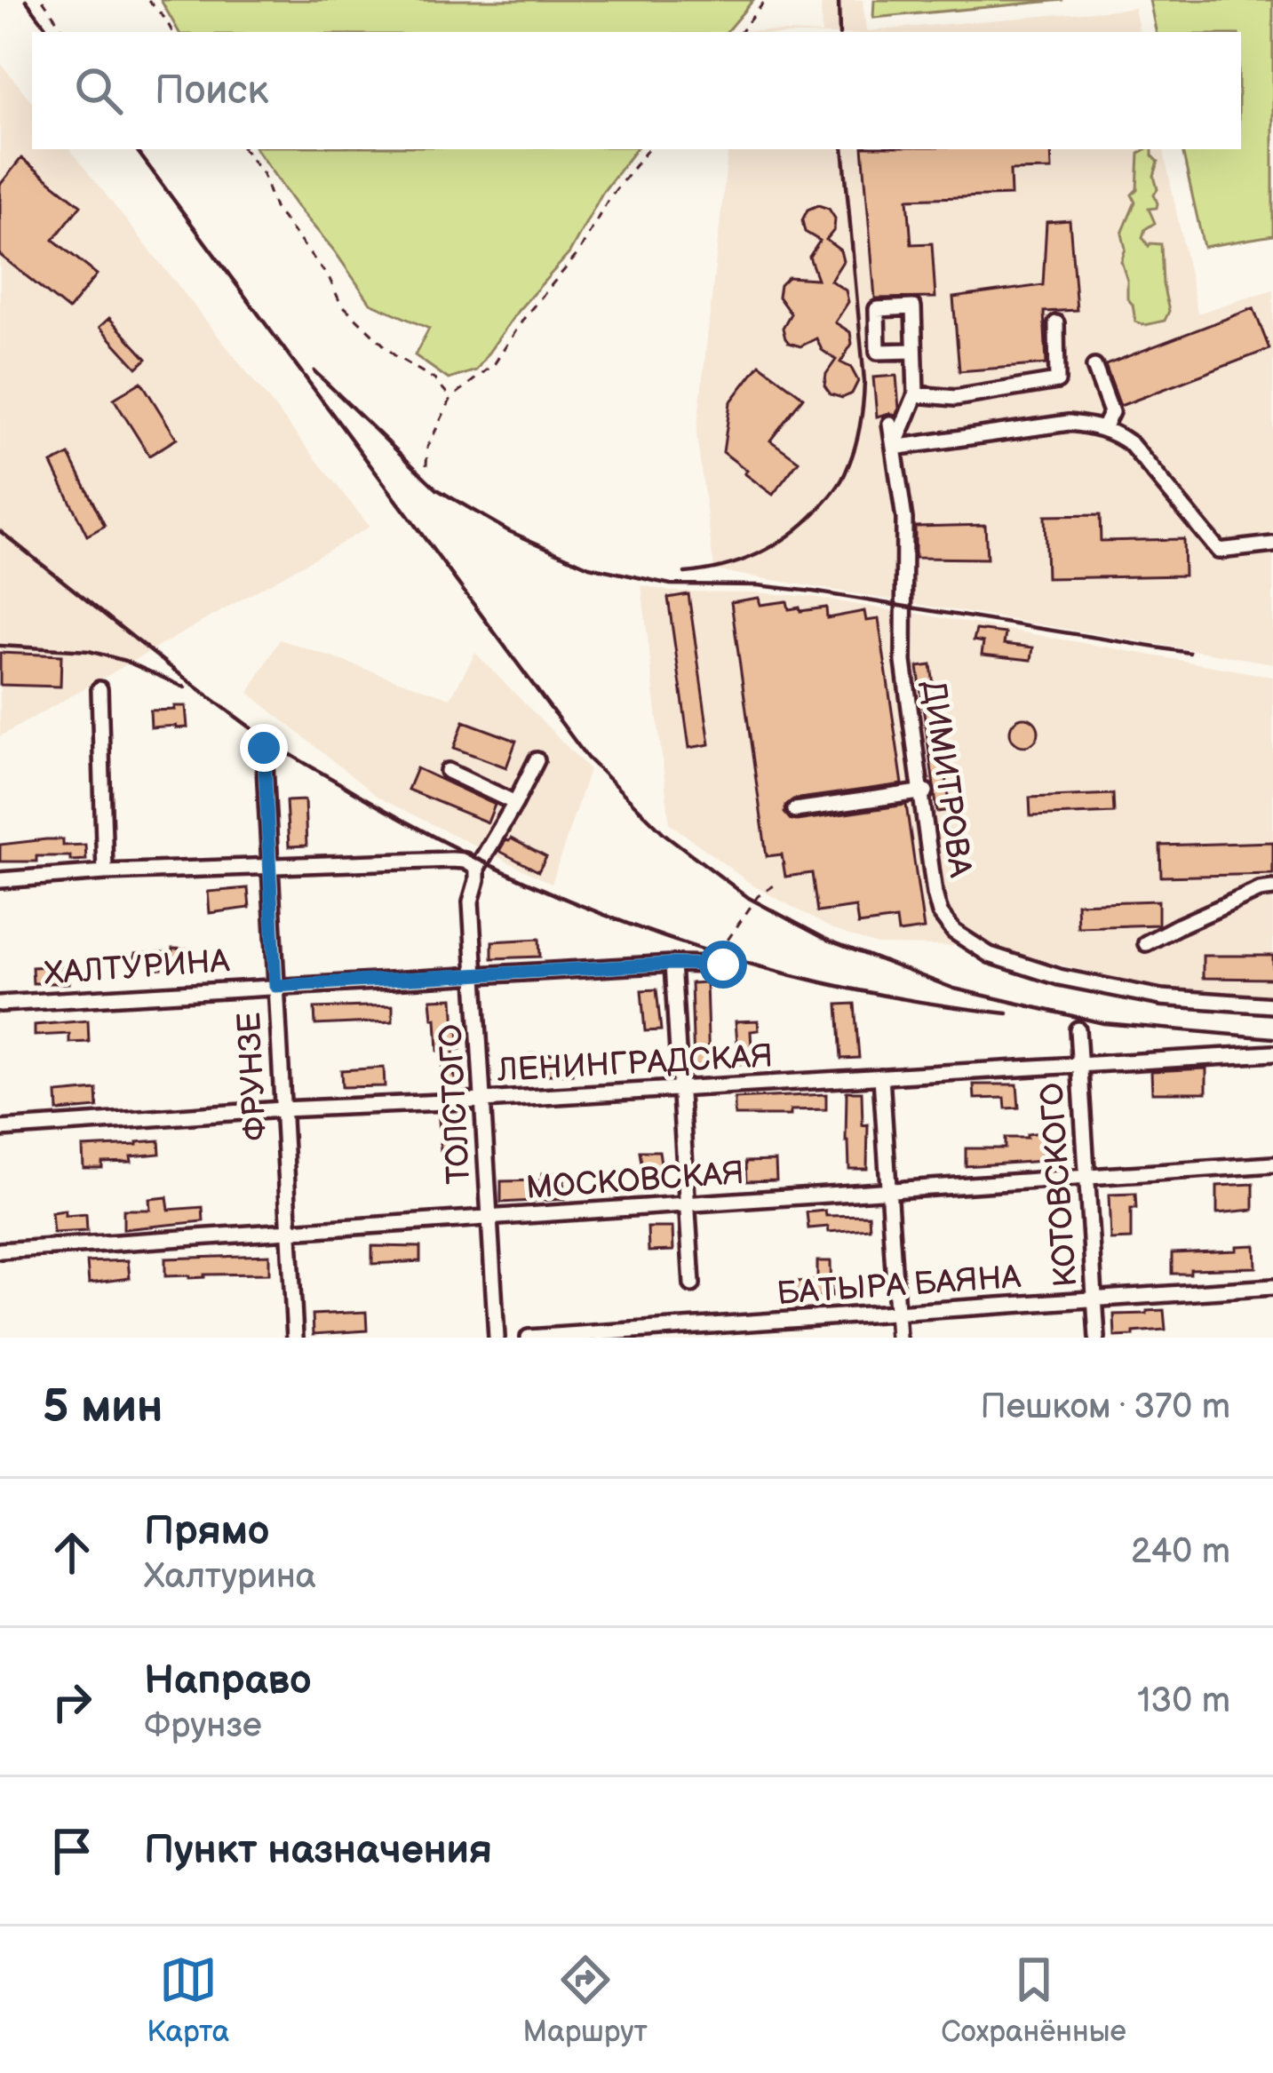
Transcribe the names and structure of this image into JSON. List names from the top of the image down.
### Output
{
  "streets": {
    "street": [
      "ДИМИТРОВА",
      "ХАЛТУРИНА",
      "ЛЕНИНГРАДСКАЯ",
      "ФРУНЗЕ",
      "ТОЛСТОГО",
      "МОСКОВСКАЯ",
      "КОТОВСКОГО",
      "БАТЫРА БАЯНА"
    ]
  },
  "crossings": [
    ["ХАЛТУРИНА", "ФРУНЗЕ"],
    ["ХАЛТУРИНА", "ТОЛСТОГО"],
    ["ЛЕНИНГРАДСКАЯ", "ФРУНЗЕ"],
    ["ЛЕНИНГРАДСКАЯ", "ТОЛСТОГО"],
    ["ЛЕНИНГРАДСКАЯ", "КОТОВСКОГО"],
    ["ФРУНЗЕ", "МОСКОВСКАЯ"],
    ["ТОЛСТОГО", "МОСКОВСКАЯ"],
    ["МОСКОВСКАЯ", "КОТОВСКОГО"],
    ["КОТОВСКОГО", "БАТЫРА БАЯНА"]
  ],
  "page": {
    "search": "Поиск",
    "heading": ["5 мин", "Пешком · 370 m"],
    "list": [
      ["Прямо", "Халтурина", "240 m"],
      ["Направо", "Фрунзе", "130 m"],
      "Пункт назначения"
    ],
    "nav": ["Карта", "Маршрут", "Сохранённые"]
  }
}
